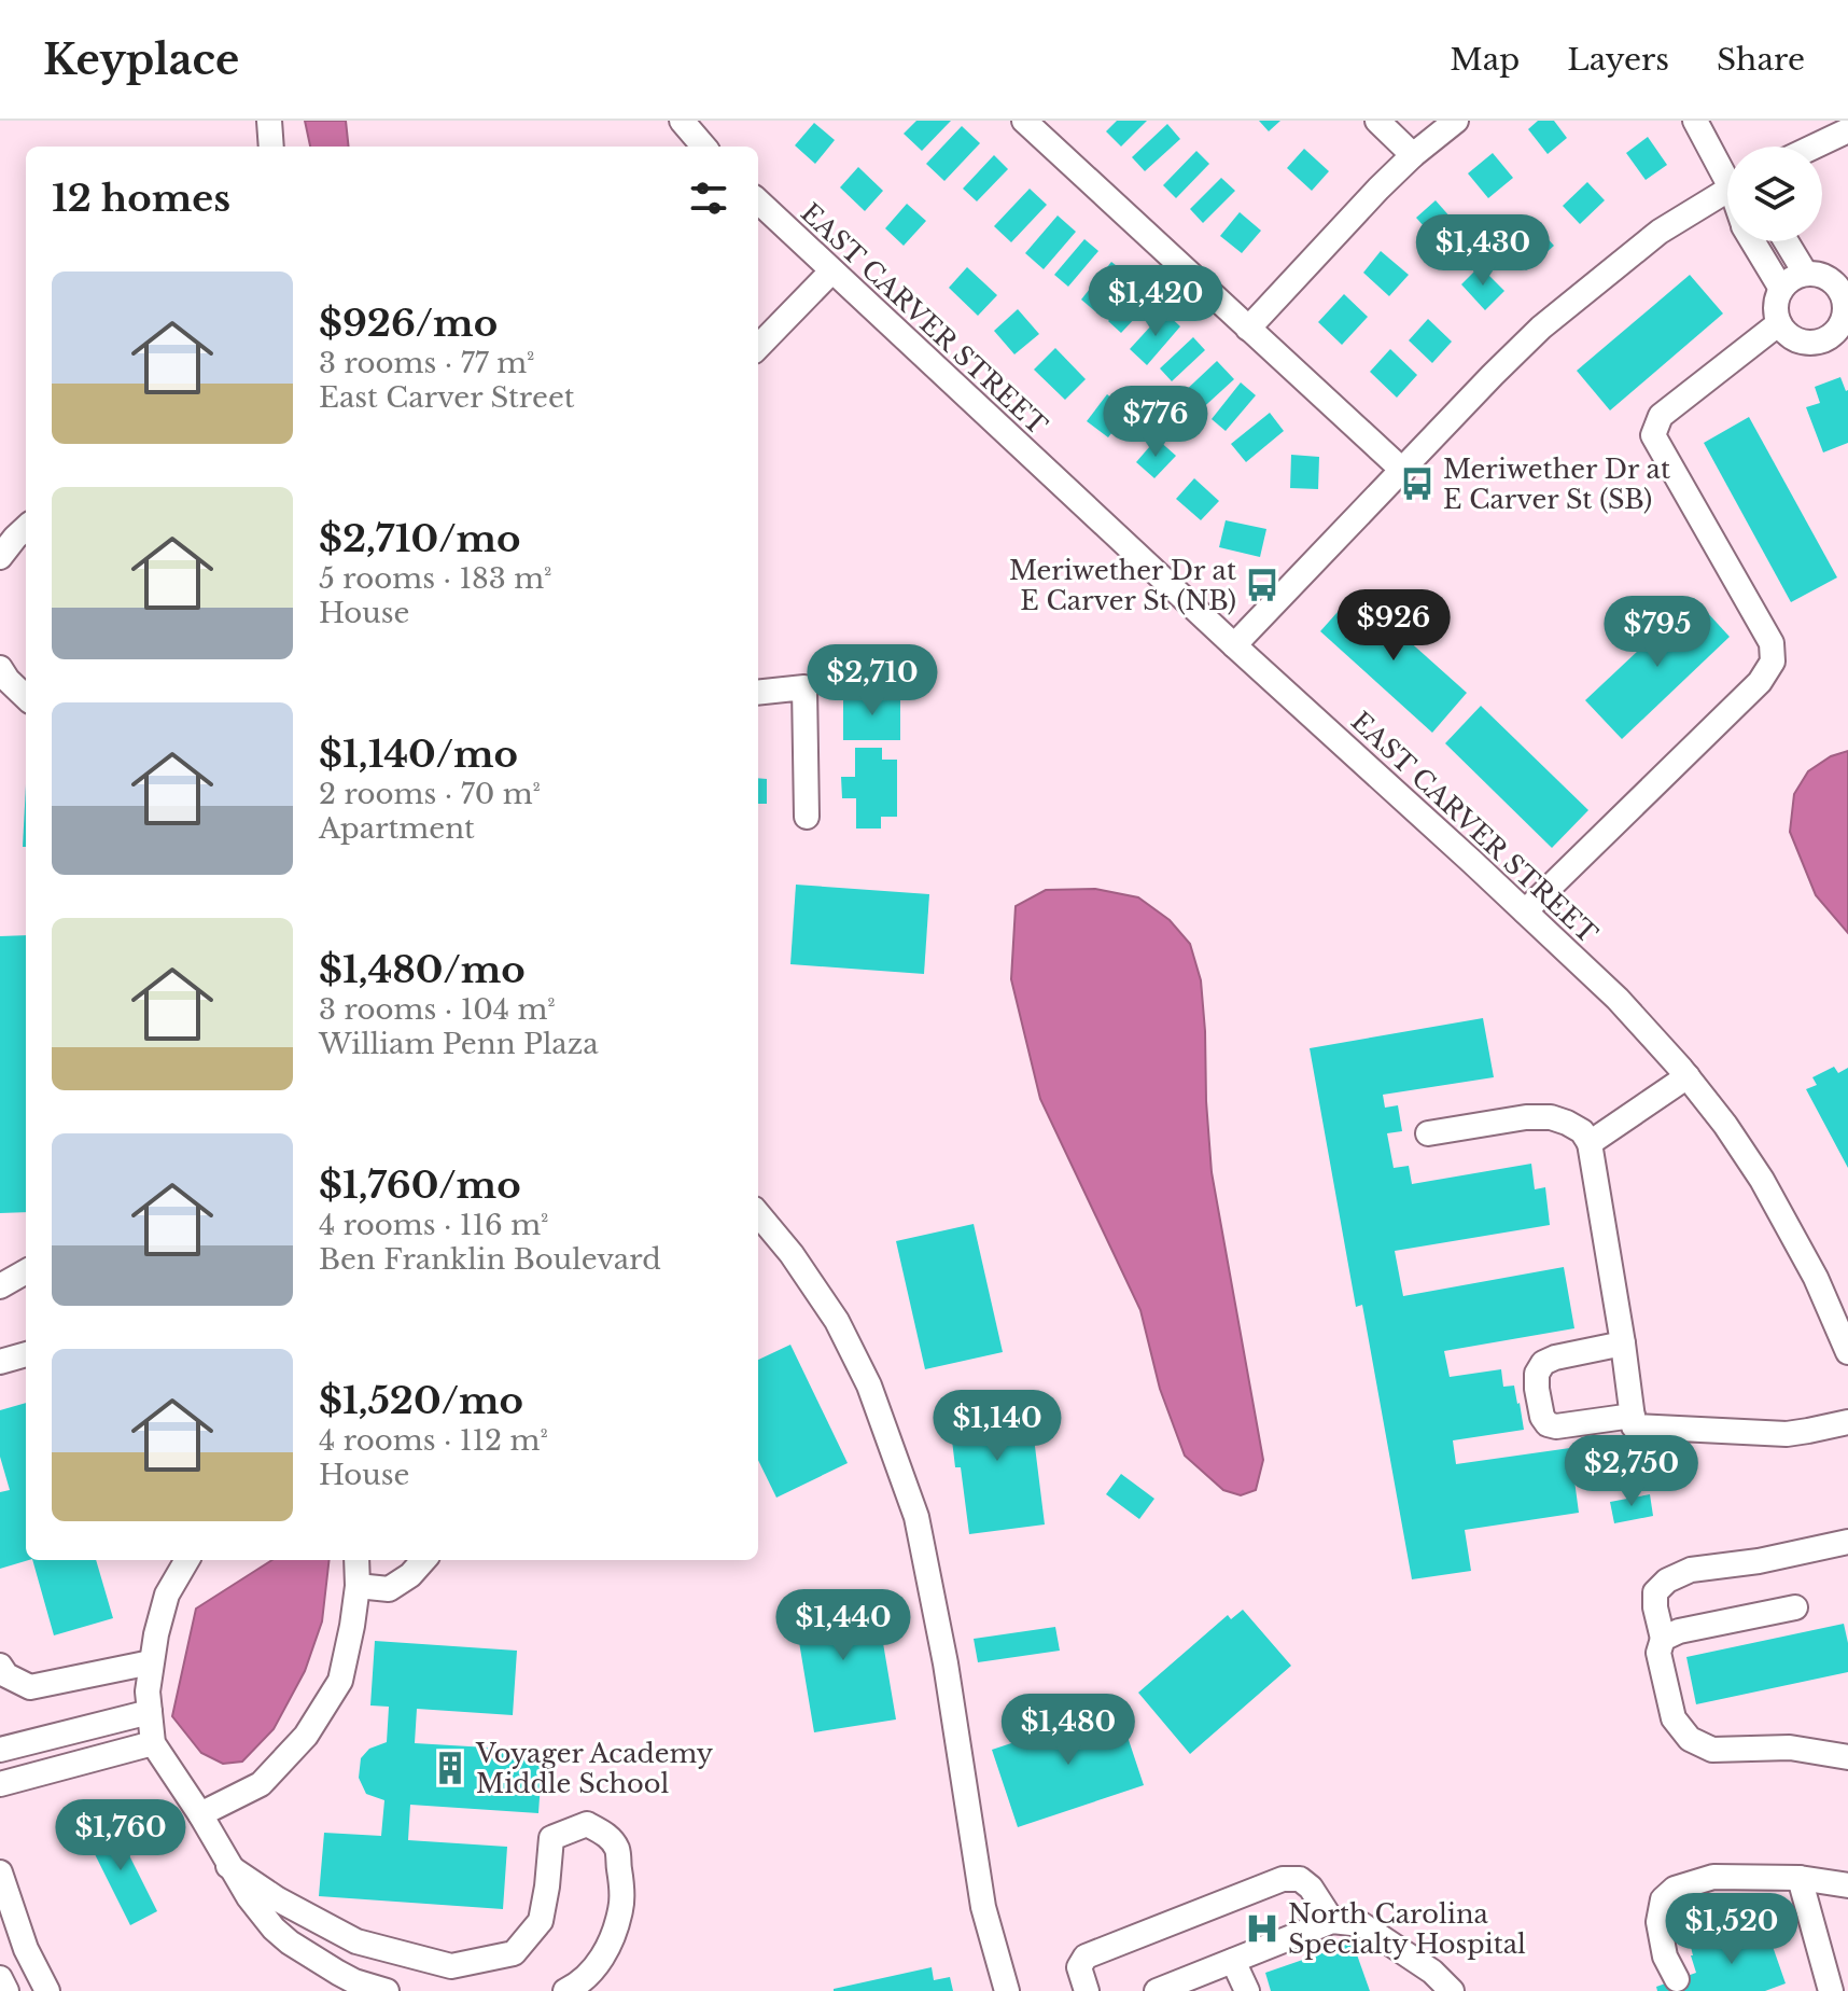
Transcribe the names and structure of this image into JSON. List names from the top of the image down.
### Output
{
  "streets": {
    "street": ["EAST CARVER STREET"]
  },
  "places": {
    "bus stop": ["Meriwether Dr at E Carver St (SB)", "Meriwether Dr at E Carver St (NB)"],
    "building": ["Voyager Academy Middle School"],
    "hospital": ["North Carolina Specialty Hospital"]
  },
  "page": {
    "header": "Keyplace",
    "nav": ["Map", "Layers", "Share"],
    "heading": "12 homes",
    "price": [
      "$1,430",
      "$1,420",
      "$776",
      "$926",
      "$795",
      "$2,710",
      "$1,140",
      "$2,750",
      "$1,440",
      "$1,480",
      "$1,760",
      "$1,520"
    ],
    "list": [
      {
        "name": "$926/mo",
        "note": "3 rooms · 77 m² · East Carver Street"
      },
      {
        "name": "$2,710/mo",
        "note": "5 rooms · 183 m² · House"
      },
      {
        "name": "$1,140/mo",
        "note": "2 rooms · 70 m² · Apartment"
      },
      {
        "name": "$1,480/mo",
        "note": "3 rooms · 104 m² · William Penn Plaza"
      },
      {
        "name": "$1,760/mo",
        "note": "4 rooms · 116 m² · Ben Franklin Boulevard"
      },
      {
        "name": "$1,520/mo",
        "note": "4 rooms · 112 m² · House"
      }
    ]
  }
}
